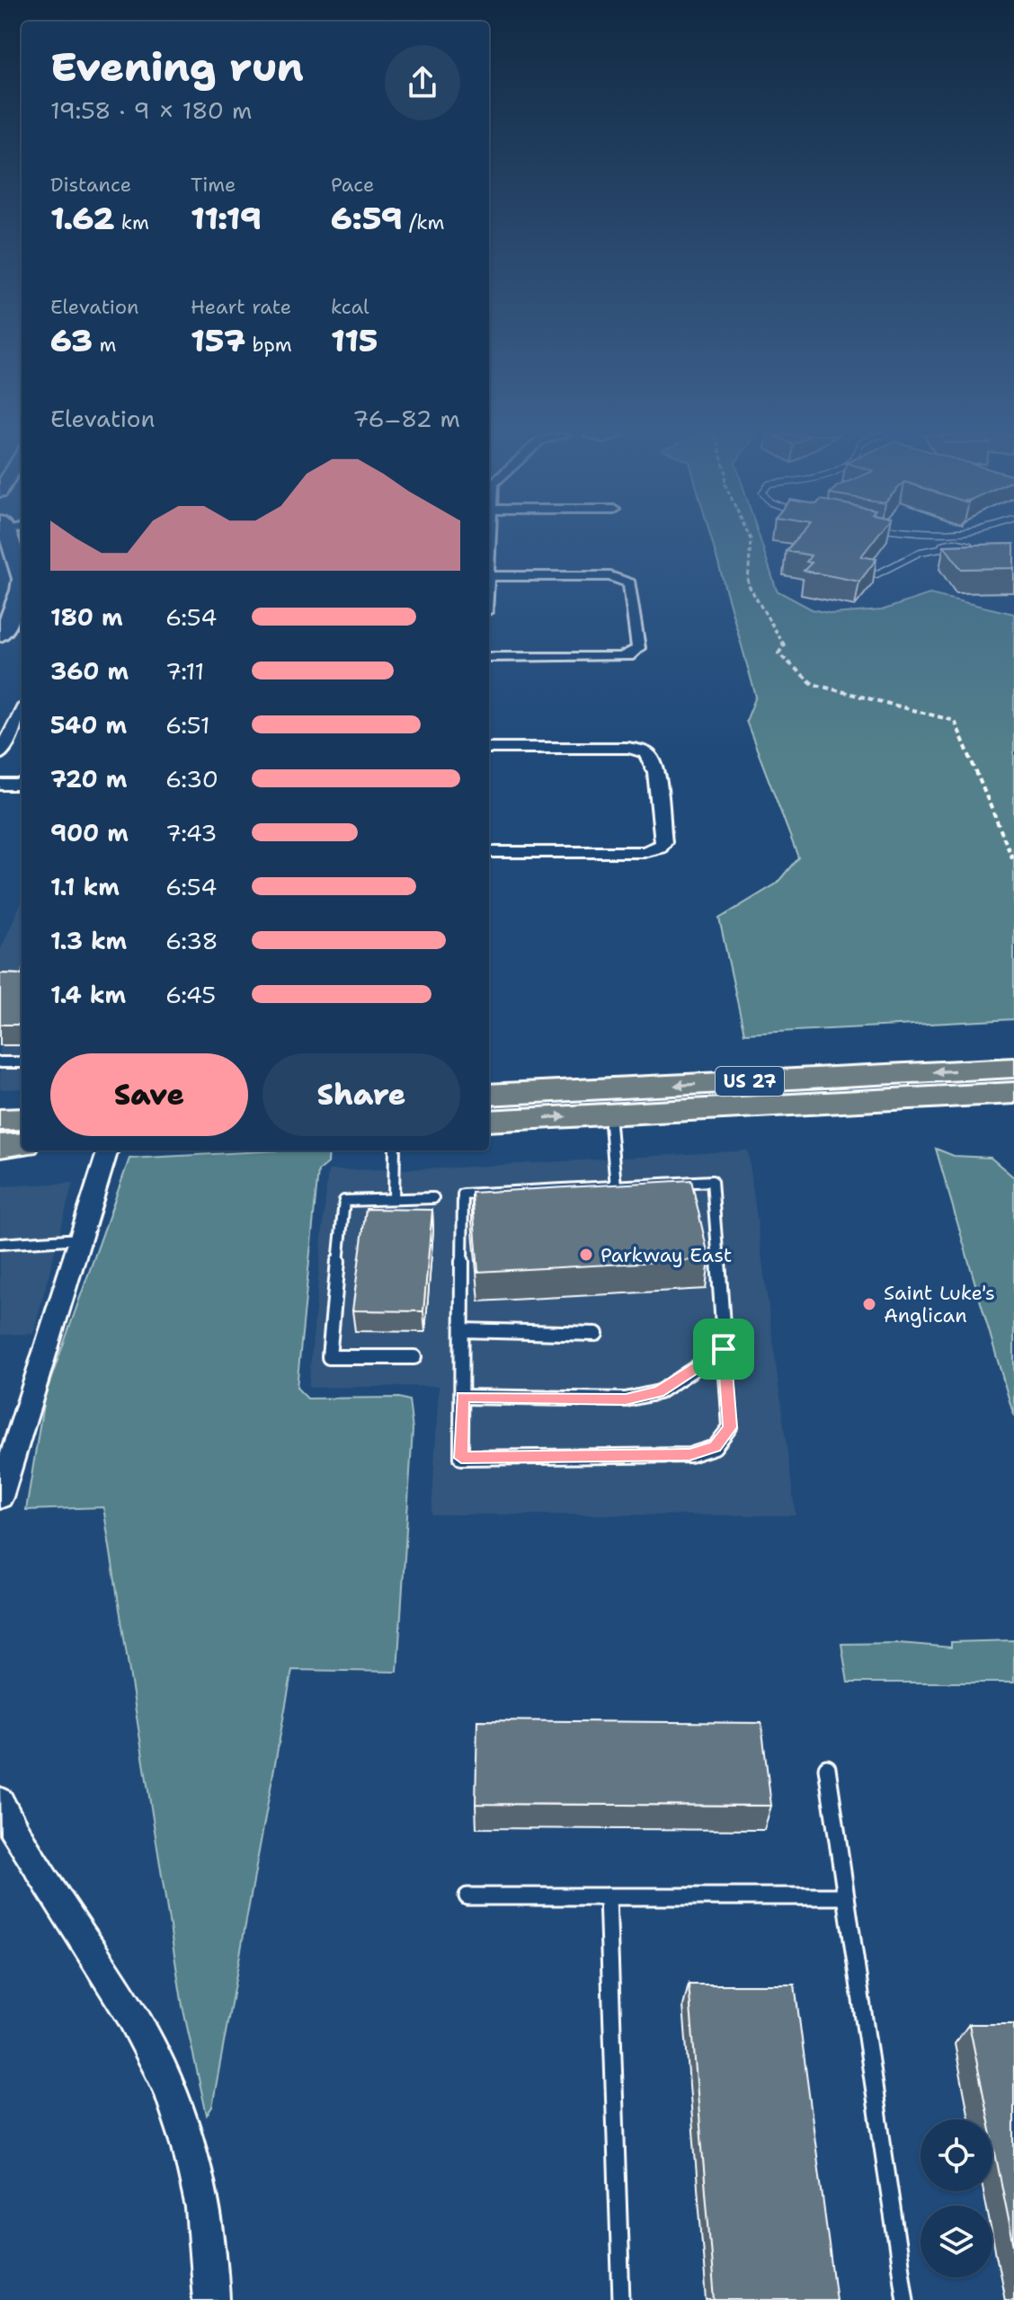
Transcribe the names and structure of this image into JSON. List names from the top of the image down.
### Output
{
  "streets": {
    "main road": ["US 27"]
  },
  "places": ["Parkway East", "Saint Luke's Anglican"],
  "page": {
    "heading": ["Evening run", "19:58 · 9 × 180 m"],
    "stats": [
      ["Distance", "1.62 km"],
      ["Time", "11:19"],
      ["Pace", "6:59 /km"],
      ["Elevation", "63 m"],
      ["Heart rate", "157 bpm"],
      ["kcal", "115"]
    ],
    "chart": ["Elevation", "76–82 m"],
    "list": [
      {
        "name": "180 m",
        "note": "6:54"
      },
      {
        "name": "360 m",
        "note": "7:11"
      },
      {
        "name": "540 m",
        "note": "6:51"
      },
      {
        "name": "720 m",
        "note": "6:30"
      },
      {
        "name": "900 m",
        "note": "7:43"
      },
      {
        "name": "1.1 km",
        "note": "6:54"
      },
      {
        "name": "1.3 km",
        "note": "6:38"
      },
      {
        "name": "1.4 km",
        "note": "6:45"
      }
    ],
    "buttons": ["Save", "Share"]
  }
}
